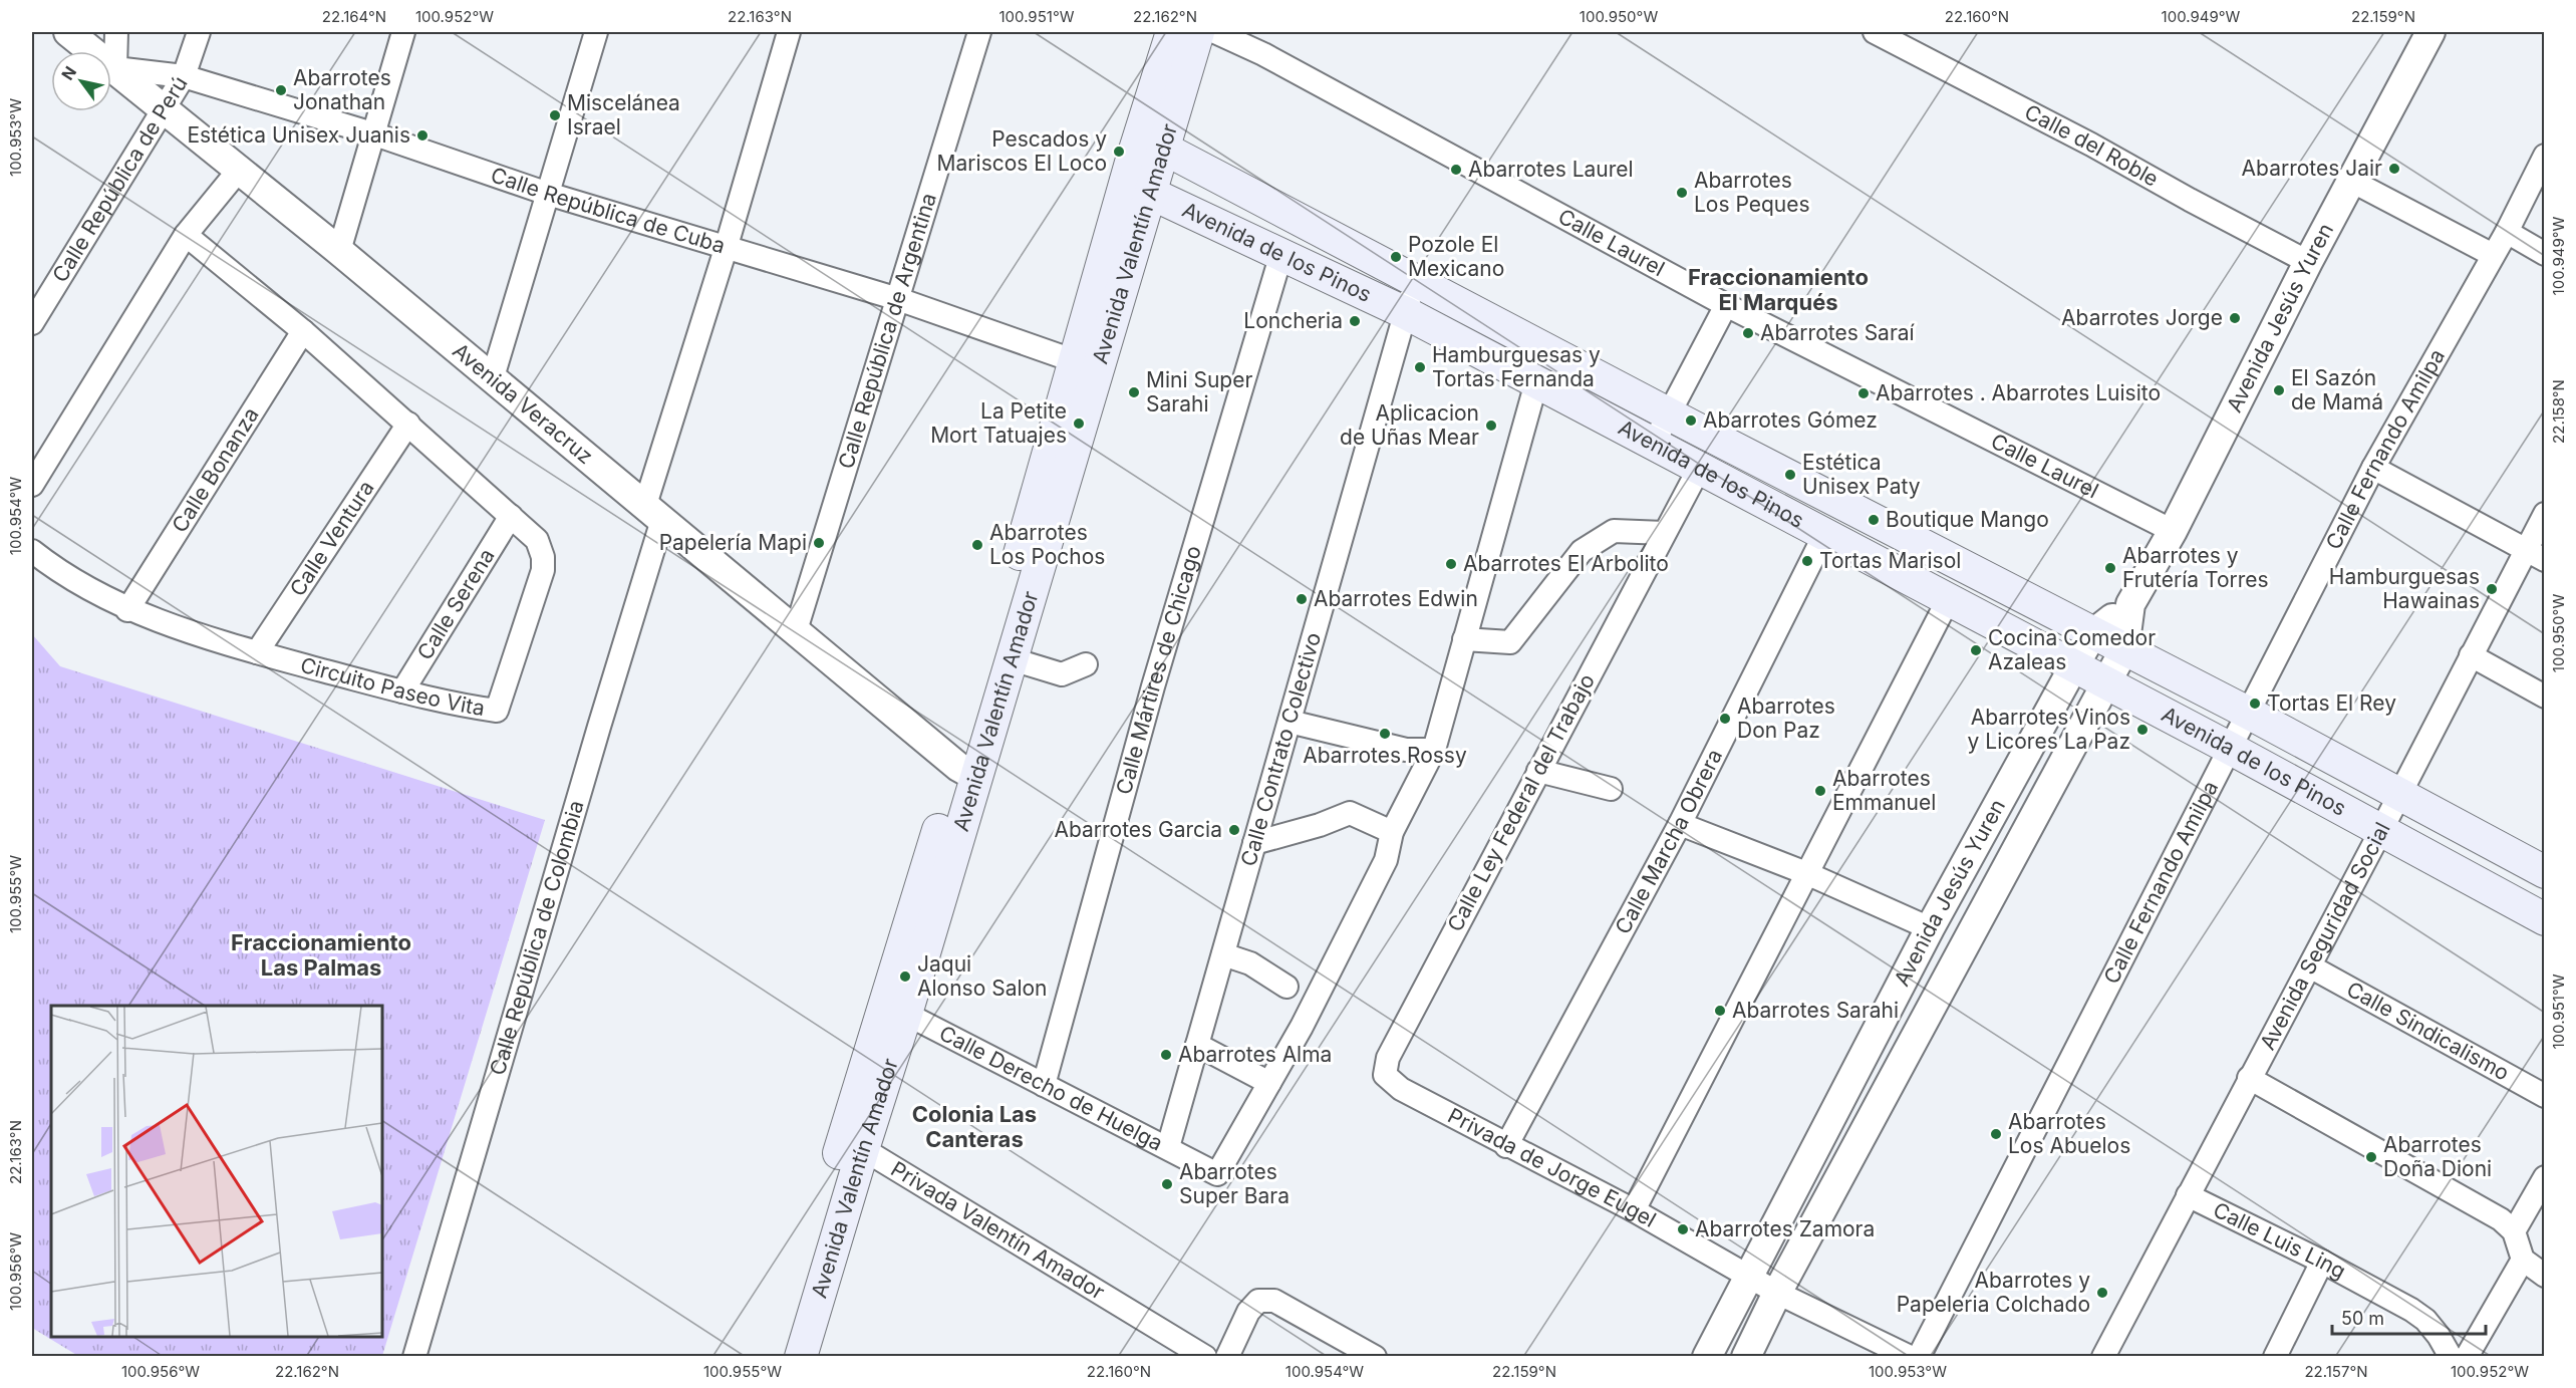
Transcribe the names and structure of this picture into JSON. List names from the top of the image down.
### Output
{
  "streets": {
    "main road": ["Avenida Valentín Amador", "Avenida de los Pinos"],
    "street": [
      "Calle del Roble",
      "Calle República de Perú",
      "Calle República de Cuba",
      "Calle Laurel",
      "Avenida Jesús Yuren",
      "Calle República de Argentina",
      "Avenida Veracruz",
      "Calle Fernando Amilpa",
      "Calle Bonanza",
      "Calle Ventura",
      "Calle Serena",
      "Calle Mártires de Chicago",
      "Circuito Paseo Vita",
      "Calle Contrato Colectivo",
      "Calle Ley Federal del Trabajo",
      "Calle Marcha Obrera",
      "Avenida Seguridad Social",
      "Calle República de Colombia",
      "Calle Sindicalismo",
      "Calle Derecho de Huelga",
      "Privada de Jorge Eugel",
      "Privada Valentín Amador",
      "Calle Luis Ling"
    ]
  },
  "crossings": [
    ["Calle del Roble", "Avenida Jesús Yuren"],
    ["Calle República de Perú", "Calle República de Cuba"],
    ["Calle República de Perú", "Avenida Veracruz"],
    ["Calle República de Cuba", "Avenida Valentín Amador"],
    ["Calle República de Cuba", "Calle República de Argentina"],
    ["Calle República de Cuba", "Avenida Veracruz"],
    ["Calle República de Cuba", "Calle República de Colombia"],
    ["Calle Laurel", "Avenida Jesús Yuren"],
    ["Avenida Valentín Amador", "Avenida de los Pinos"],
    ["Avenida Valentín Amador", "Avenida Veracruz"],
    ["Avenida Valentín Amador", "Calle Derecho de Huelga"],
    ["Avenida Valentín Amador", "Privada Valentín Amador"],
    ["Avenida de los Pinos", "Avenida Jesús Yuren"],
    ["Avenida de los Pinos", "Calle Fernando Amilpa"],
    ["Avenida de los Pinos", "Calle Mártires de Chicago"],
    ["Avenida de los Pinos", "Calle Contrato Colectivo"],
    ["Avenida de los Pinos", "Calle Ley Federal del Trabajo"],
    ["Avenida de los Pinos", "Calle Marcha Obrera"],
    ["Avenida de los Pinos", "Avenida Seguridad Social"],
    ["Avenida Jesús Yuren", "Privada de Jorge Eugel"],
    ["Calle República de Argentina", "Avenida Veracruz"],
    ["Avenida Veracruz", "Calle República de Colombia"],
    ["Calle Bonanza", "Circuito Paseo Vita"],
    ["Calle Ventura", "Circuito Paseo Vita"],
    ["Calle Serena", "Circuito Paseo Vita"],
    ["Calle Mártires de Chicago", "Calle Derecho de Huelga"],
    ["Calle Contrato Colectivo", "Calle Derecho de Huelga"],
    ["Calle Ley Federal del Trabajo", "Privada de Jorge Eugel"],
    ["Calle Marcha Obrera", "Privada de Jorge Eugel"],
    ["Avenida Seguridad Social", "Calle Sindicalismo"],
    ["Avenida Seguridad Social", "Calle Luis Ling"]
  ],
  "districts": ["Fraccionamiento El Marqués", "Fraccionamiento Las Palmas", "Colonia Las Canteras"],
  "places": [
    "Abarrotes Jonathan",
    "Miscelánea Israel",
    "Estética Unisex Juanis",
    "Pescados y Mariscos El Loco",
    "Abarrotes Jair",
    "Abarrotes Laurel",
    "Abarrotes Los Peques",
    "Pozole El Mexicano",
    "Abarrotes Jorge",
    "Loncheria",
    "Abarrotes Saraí",
    "Hamburguesas y Tortas Fernanda",
    "El Sazón de Mamá",
    "Mini Super Sarahi",
    "Abarrotes . Abarrotes Luisito",
    "Abarrotes Gómez",
    "La Petite Mort Tatuajes",
    "Aplicacion de Uñas Mear",
    "Estética Unisex Paty",
    "Boutique Mango",
    "Papelería Mapi",
    "Abarrotes Los Pochos",
    "Tortas Marisol",
    "Abarrotes El Arbolito",
    "Abarrotes y Frutería Torres",
    "Hamburguesas Hawainas",
    "Abarrotes Edwin",
    "Cocina Comedor Azaleas",
    "Tortas El Rey",
    "Abarrotes Don Paz",
    "Abarrotes Vinos y Licores La Paz",
    "Abarrotes Rossy",
    "Abarrotes Emmanuel",
    "Abarrotes Garcia",
    "Jaqui Alonso Salon",
    "Abarrotes Sarahi",
    "Abarrotes Alma",
    "Abarrotes Los Abuelos",
    "Abarrotes Doña Dioni",
    "Abarrotes Super Bara",
    "Abarrotes Zamora",
    "Abarrotes y Papeleria Colchado"
  ],
  "scale_bar": "50 m",
  "north": "top left",
  "coordinates": [
    "22.164°N",
    "100.952°W",
    "22.163°N",
    "100.951°W",
    "22.162°N",
    "100.950°W",
    "22.160°N",
    "100.949°W",
    "22.159°N",
    "100.953°W",
    "22.158°N",
    "100.954°W",
    "100.955°W",
    "100.956°W",
    "22.157°N"
  ]
}
